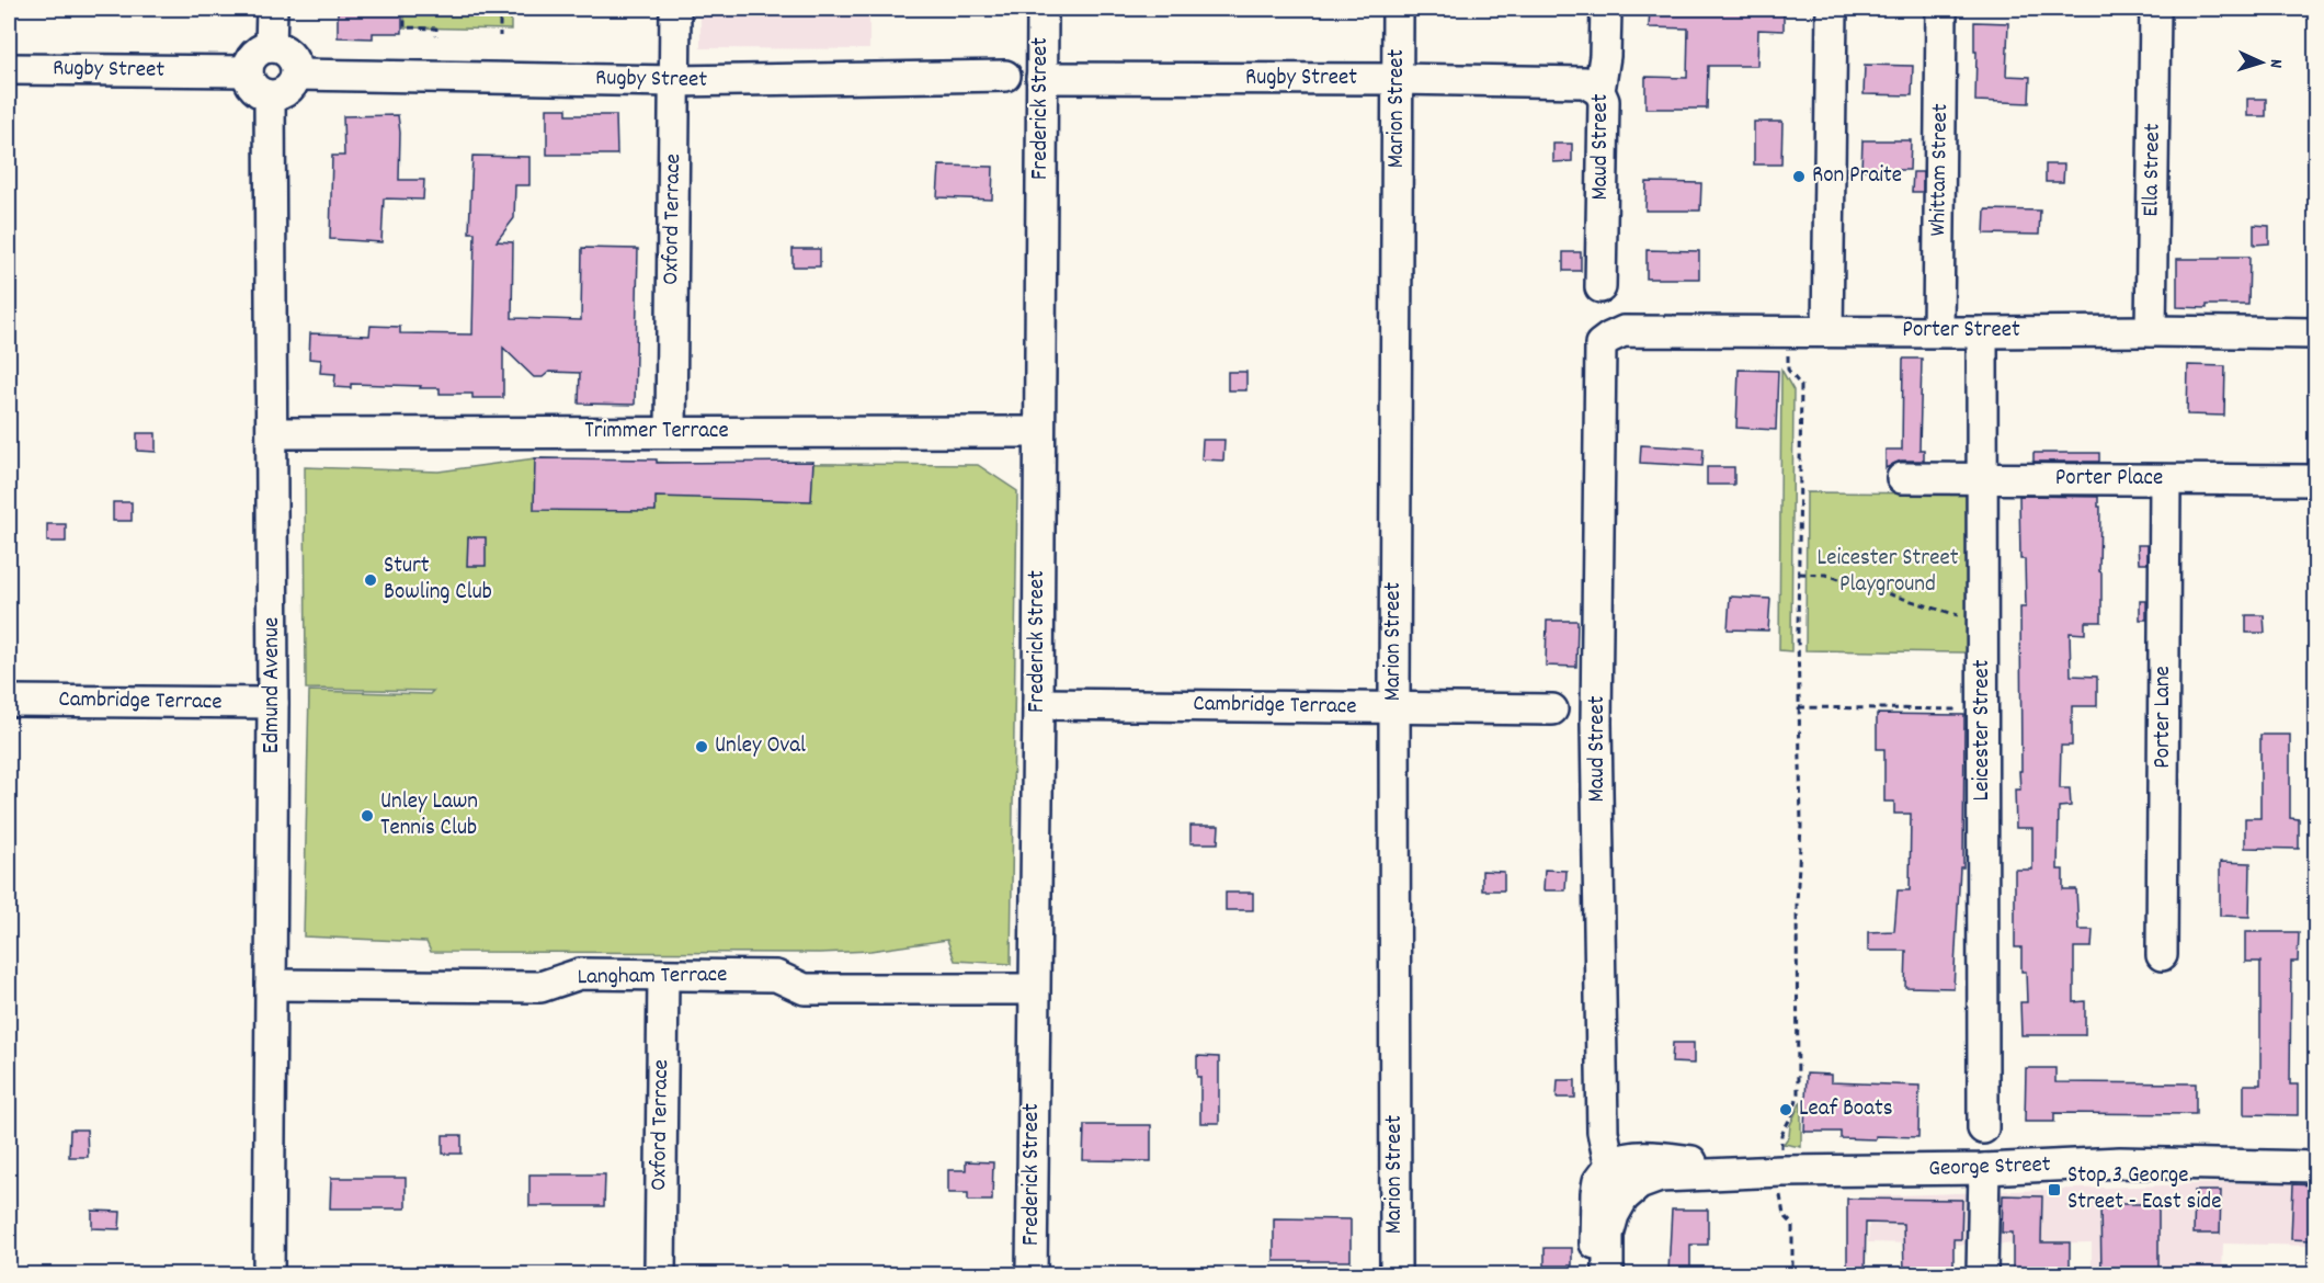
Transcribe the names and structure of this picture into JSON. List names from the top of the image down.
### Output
{
  "streets": {
    "street": [
      "Rugby Street",
      "Frederick Street",
      "Marion Street",
      "Maud Street",
      "Whittam Street",
      "Ella Street",
      "Oxford Terrace",
      "Porter Street",
      "Trimmer Terrace",
      "Porter Place",
      "Edmund Avenue",
      "Cambridge Terrace",
      "Porter Lane",
      "Leicester Street",
      "Langham Terrace",
      "George Street"
    ]
  },
  "crossings": [
    ["Rugby Street", "Frederick Street"],
    ["Rugby Street", "Marion Street"],
    ["Rugby Street", "Maud Street"],
    ["Rugby Street", "Oxford Terrace"],
    ["Rugby Street", "Edmund Avenue"],
    ["Frederick Street", "Trimmer Terrace"],
    ["Frederick Street", "Cambridge Terrace"],
    ["Frederick Street", "Langham Terrace"],
    ["Marion Street", "Cambridge Terrace"],
    ["Maud Street", "Porter Street"],
    ["Maud Street", "George Street"],
    ["Whittam Street", "Porter Street"],
    ["Ella Street", "Porter Street"],
    ["Oxford Terrace", "Trimmer Terrace"],
    ["Oxford Terrace", "Langham Terrace"],
    ["Porter Street", "Leicester Street"],
    ["Trimmer Terrace", "Edmund Avenue"],
    ["Porter Place", "Porter Lane"],
    ["Porter Place", "Leicester Street"],
    ["Edmund Avenue", "Cambridge Terrace"],
    ["Edmund Avenue", "Langham Terrace"]
  ],
  "parks": ["Leicester Street Playground"],
  "places": {
    "other": [
      "Ron Praite",
      "Sturt Bowling Club",
      "Unley Oval",
      "Unley Lawn Tennis Club",
      "Leaf Boats"
    ],
    "transit": ["Stop 3 George Street - East side"]
  },
  "north": "right"
}
